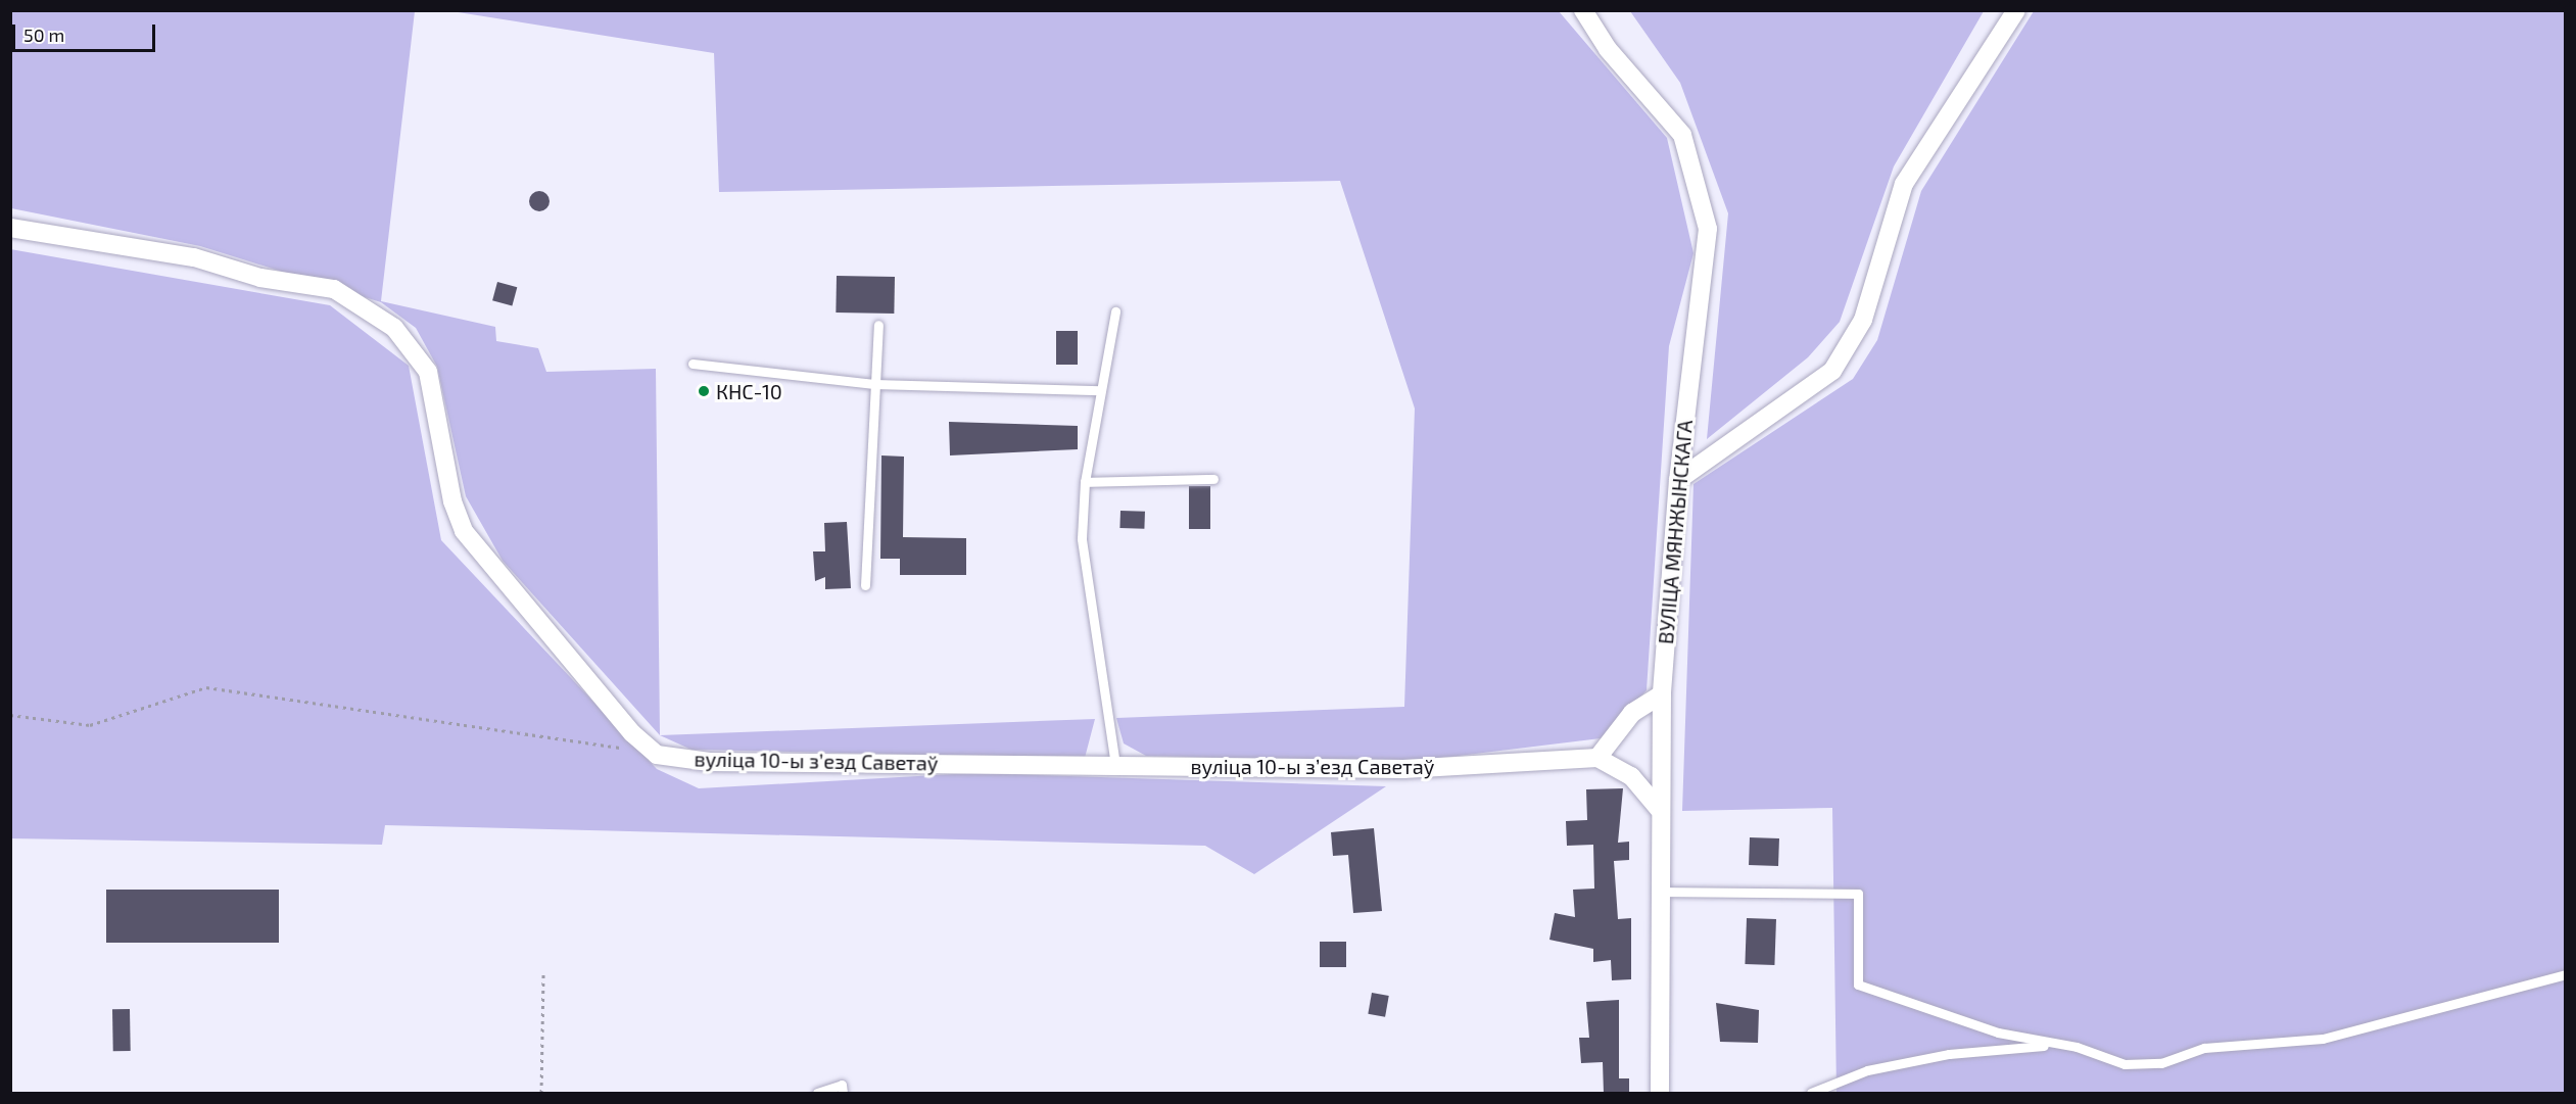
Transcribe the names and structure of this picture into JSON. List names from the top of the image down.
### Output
{
  "streets": {
    "street": ["ВУЛІЦА МЯНЖЫНСКАГА", "вуліца 10-ы зʼезд Саветаў"]
  },
  "places": ["КНС-10"],
  "scale_bar": "50 m"
}
